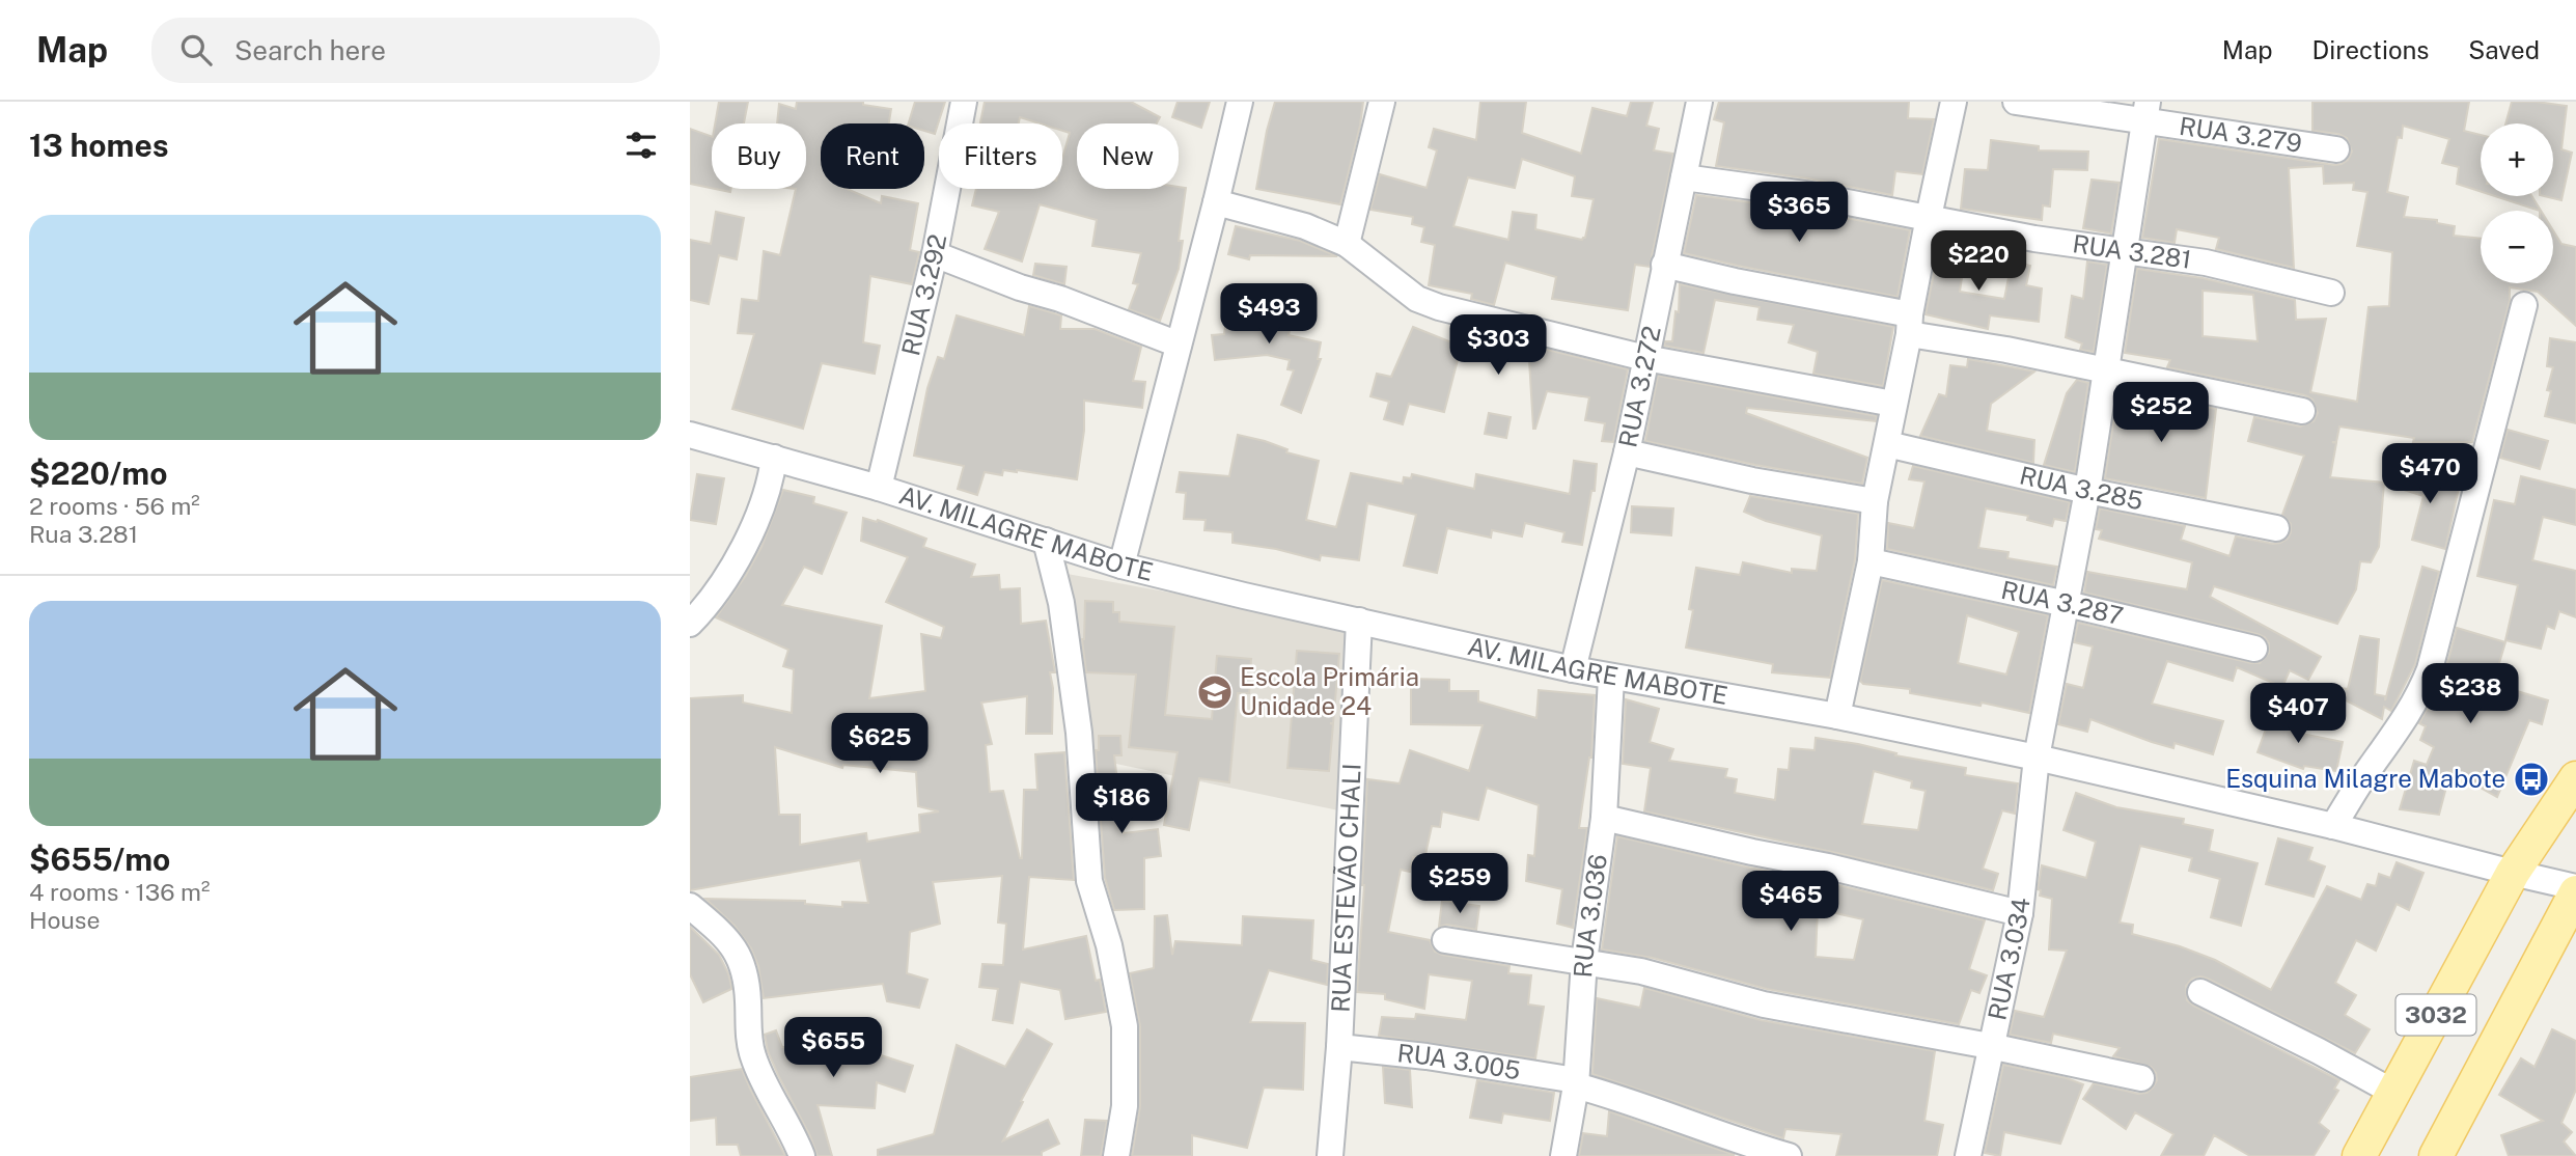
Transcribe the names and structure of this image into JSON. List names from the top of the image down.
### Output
{
  "streets": {
    "main road": ["3032"],
    "street": [
      "RUA 3.279",
      "RUA 3.281",
      "RUA 3.292",
      "RUA 3.272",
      "RUA 3.285",
      "AV. MILAGRE MABOTE",
      "RUA 3.287",
      "RUA ESTEVÃO CHALI",
      "RUA 3.036",
      "RUA 3.034",
      "RUA 3.005"
    ]
  },
  "crossings": [
    ["RUA 3.279", "RUA 3.034"],
    ["RUA 3.281", "RUA 3.272"],
    ["RUA 3.281", "RUA 3.034"],
    ["RUA 3.292", "AV. MILAGRE MABOTE"],
    ["RUA 3.272", "AV. MILAGRE MABOTE"],
    ["RUA 3.285", "RUA 3.034"],
    ["AV. MILAGRE MABOTE", "RUA ESTEVÃO CHALI"],
    ["AV. MILAGRE MABOTE", "RUA 3.036"],
    ["AV. MILAGRE MABOTE", "RUA 3.034"],
    ["AV. MILAGRE MABOTE", "3032"],
    ["RUA 3.287", "RUA 3.034"],
    ["RUA ESTEVÃO CHALI", "RUA 3.005"],
    ["RUA 3.036", "RUA 3.005"]
  ],
  "places": {
    "school or university": ["Escola Primária Unidade 24"],
    "bus stop": ["Esquina Milagre Mabote"]
  },
  "page": {
    "header": "Map",
    "search": "Search here",
    "nav": ["Map", "Directions", "Saved"],
    "heading": "13 homes",
    "map_buttons": ["+", "−"],
    "chip": [
      "Buy",
      "Rent",
      "Filters",
      "New"
    ],
    "price": [
      "$365",
      "$220",
      "$493",
      "$303",
      "$252",
      "$470",
      "$238",
      "$407",
      "$625",
      "$186",
      "$259",
      "$465",
      "$655"
    ],
    "list": [
      {
        "name": "$220/mo",
        "note": "2 rooms · 56 m² · Rua 3.281"
      },
      {
        "name": "$655/mo",
        "note": "4 rooms · 136 m² · House"
      }
    ]
  }
}
